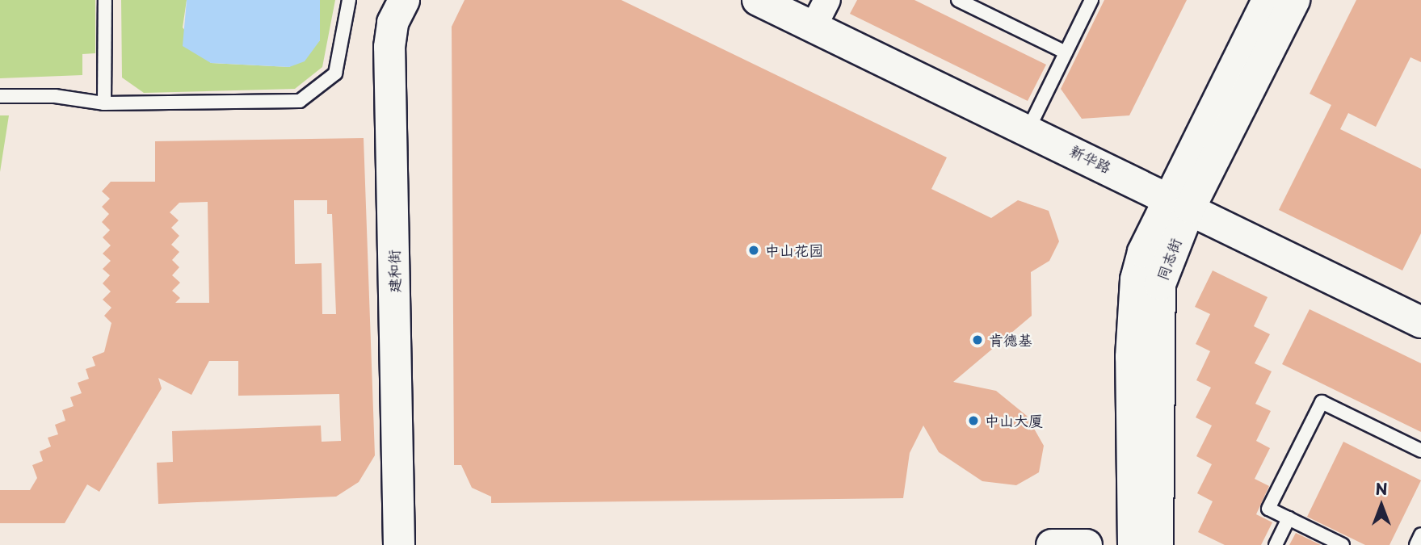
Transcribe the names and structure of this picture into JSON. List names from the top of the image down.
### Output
{
  "streets": {
    "street": ["新华路", "同志街", "建和街"]
  },
  "crossings": [
    ["新华路", "同志街"]
  ],
  "places": ["中山花园", "肯德基", "中山大厦"],
  "north": "top"
}
